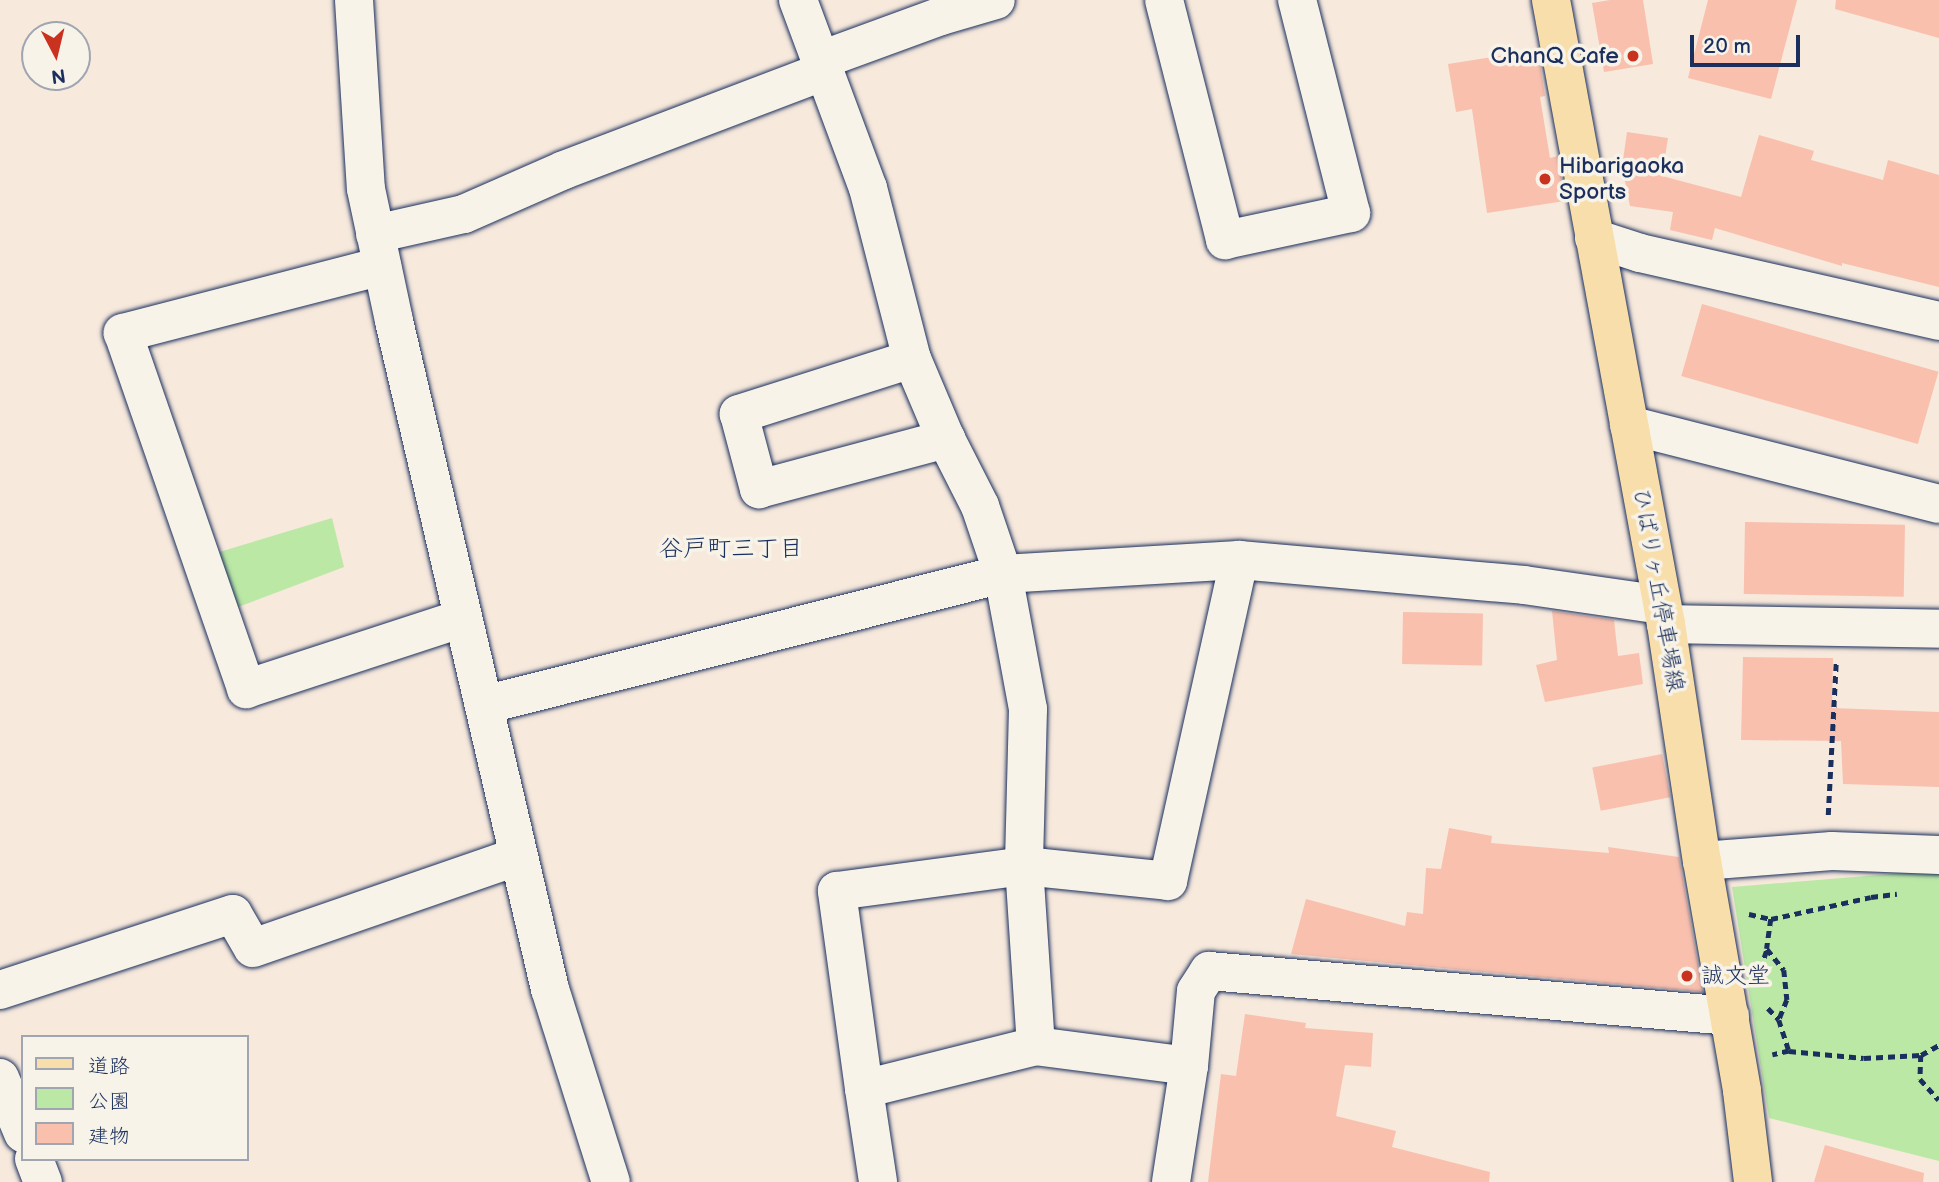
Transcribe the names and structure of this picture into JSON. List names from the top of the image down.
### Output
{
  "streets": {
    "main road": ["ひばりヶ丘停車場線"]
  },
  "districts": ["谷戸町三丁目"],
  "places": ["ChanQ Cafe", "Hibarigaoka Sports", "誠文堂"],
  "legend": ["道路", "公園", "建物"],
  "scale_bar": "20 m",
  "north": "bottom"
}
